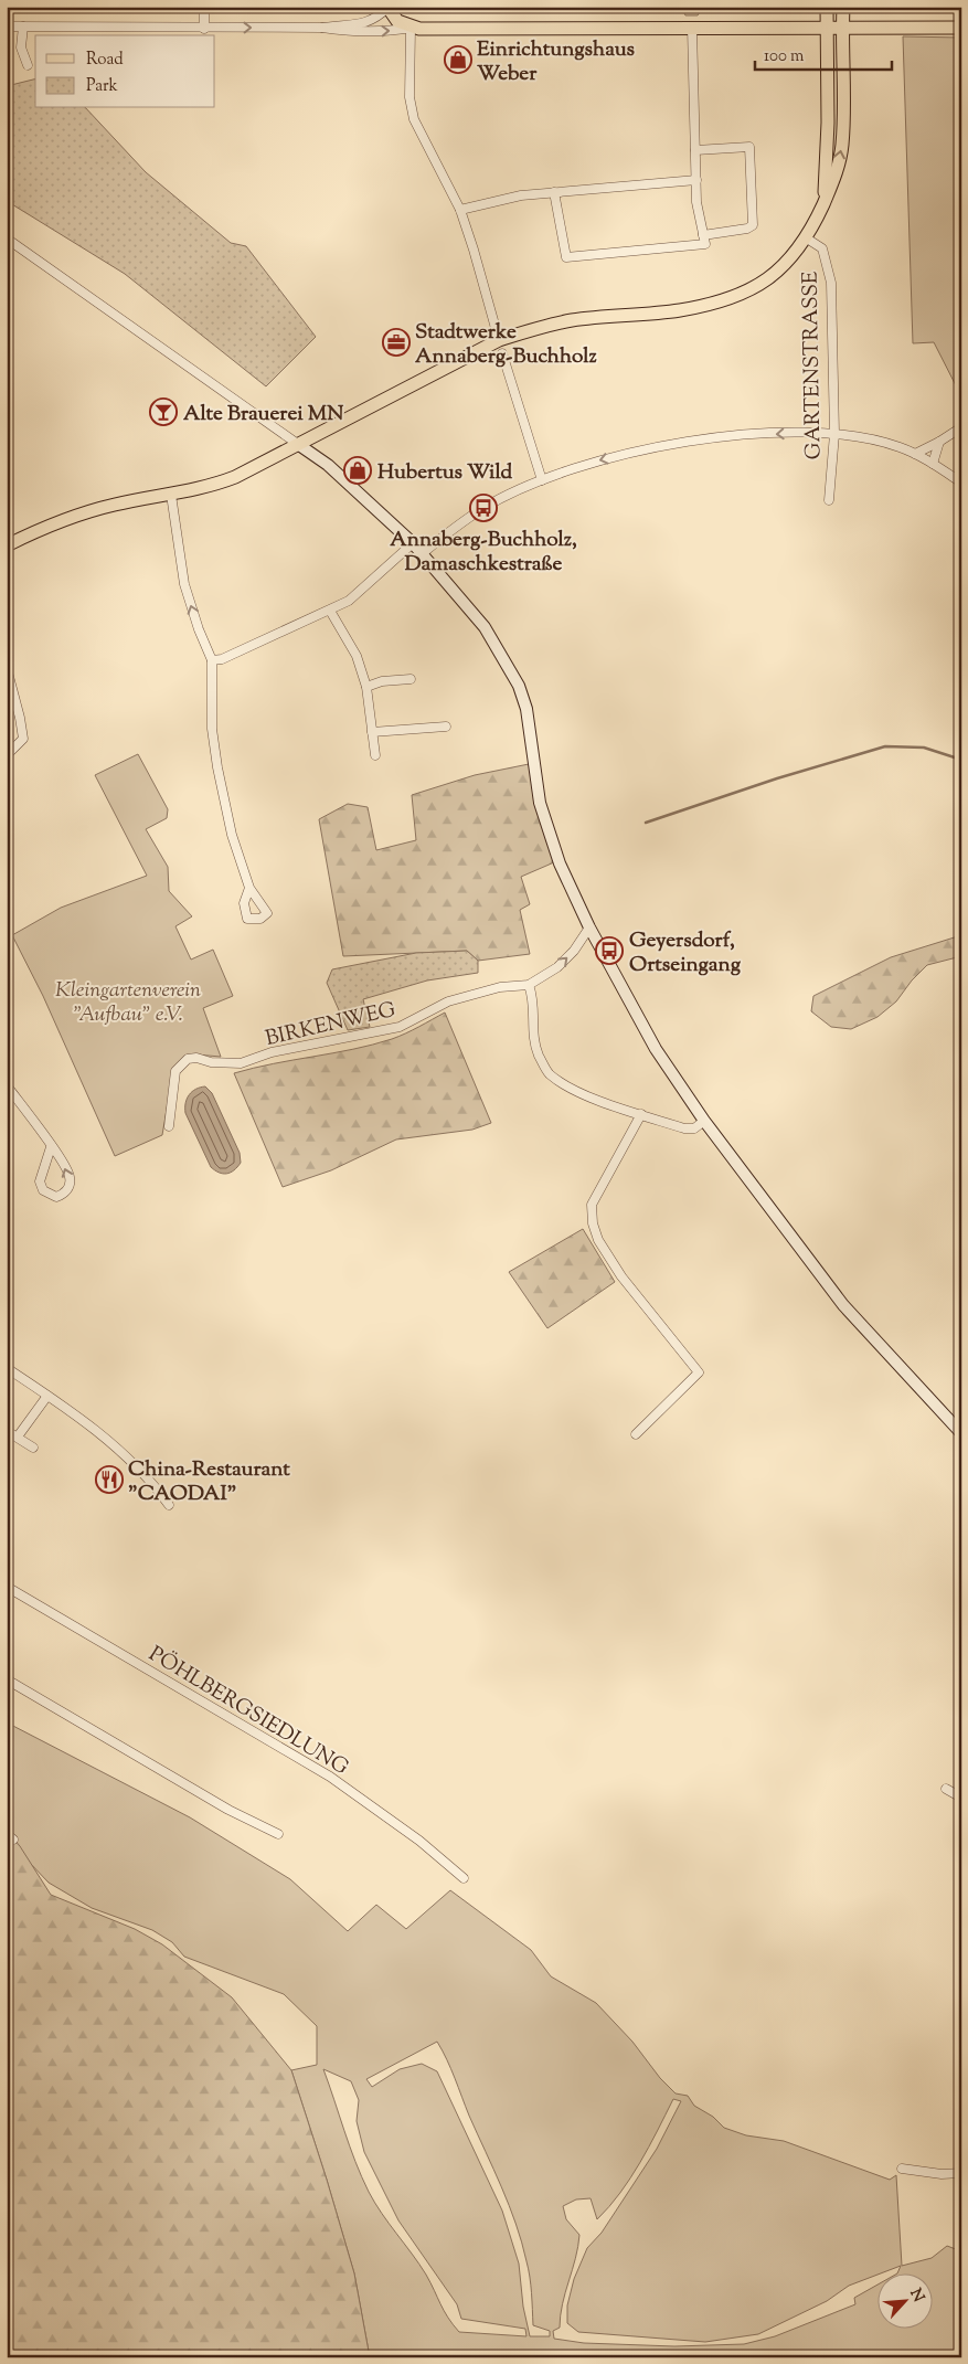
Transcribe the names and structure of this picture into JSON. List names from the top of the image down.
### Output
{
  "streets": {
    "street": ["GARTENSTRASSE", "BIRKENWEG", "PÖHLBERGSIEDLUNG"]
  },
  "parks": ["Kleingartenverein \"Aufbau\" e.V."],
  "places": {
    "shop": ["Einrichtungshaus Weber", "Hubertus Wild"],
    "office": ["Stadtwerke Annaberg-Buchholz"],
    "bar": ["Alte Brauerei MN"],
    "bus stop": ["Annaberg-Buchholz, Damaschkestraße", "Geyersdorf, Ortseingang"],
    "restaurant": ["China-Restaurant \"CAODAI\""]
  },
  "legend": ["Road", "Park"],
  "scale_bar": "100 m",
  "north": "top right"
}
